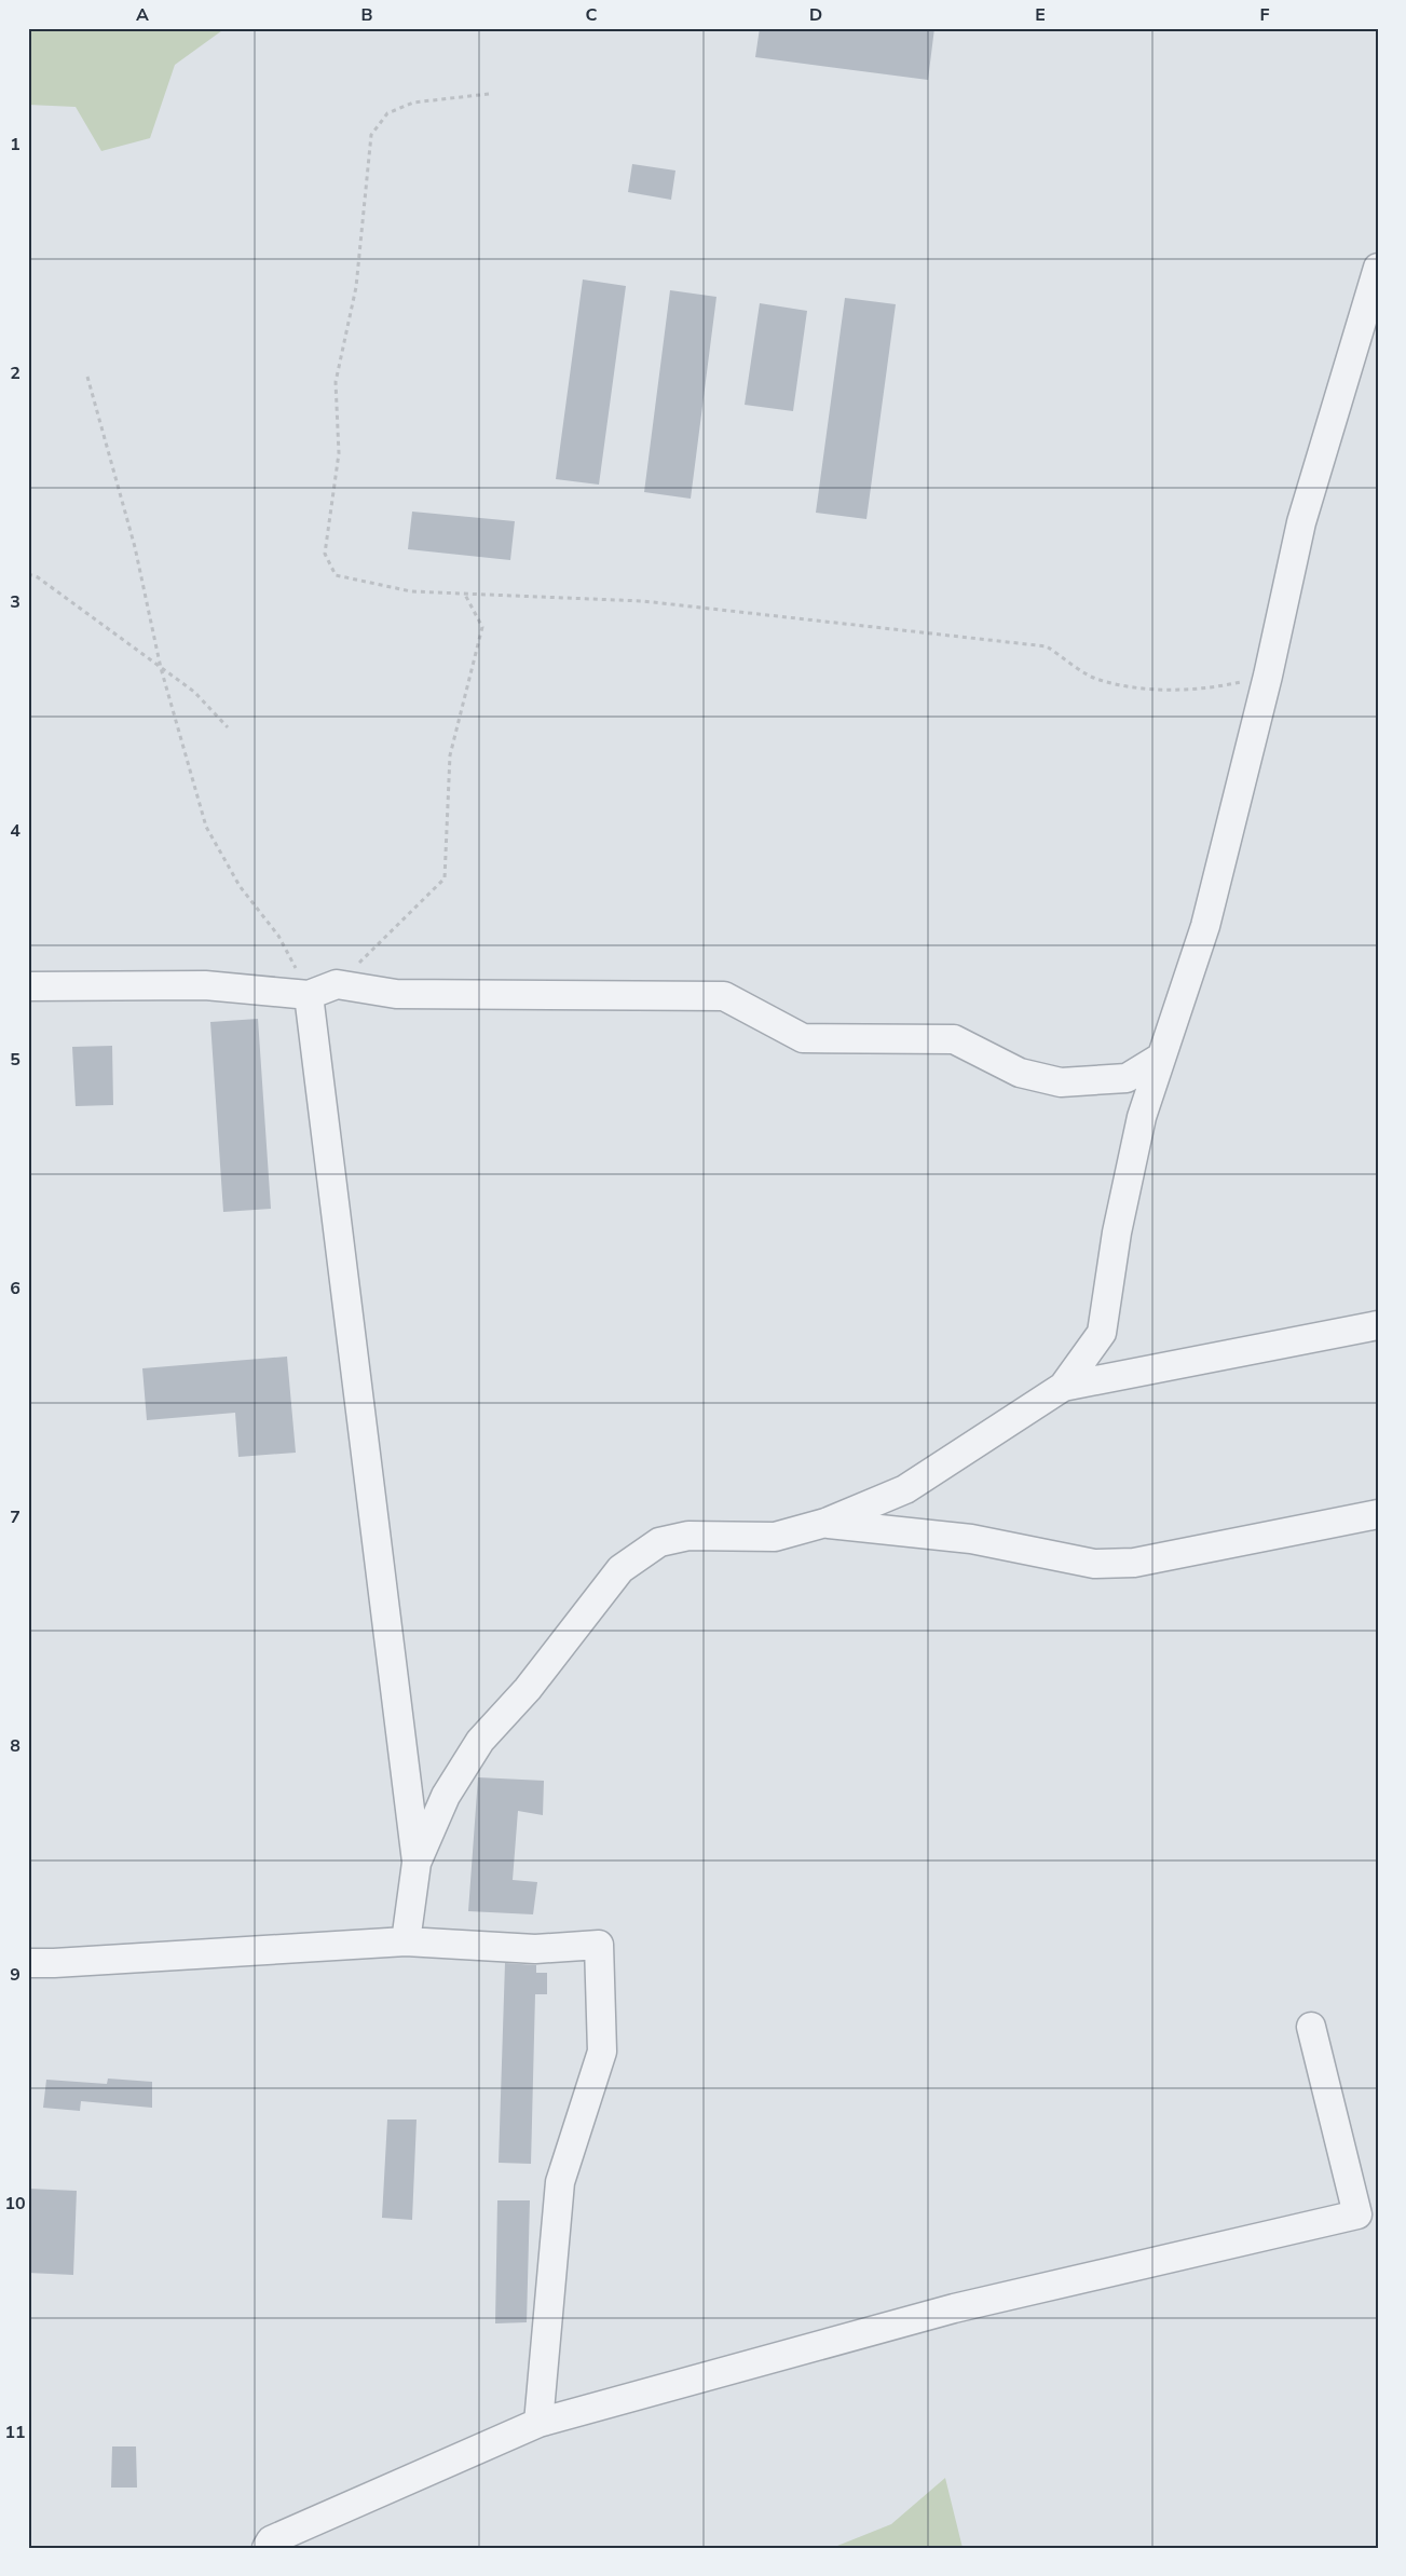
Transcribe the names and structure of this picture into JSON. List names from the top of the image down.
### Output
{
  "grid": {
    "columns": [
      "A",
      "B",
      "C",
      "D",
      "E",
      "F"
    ],
    "rows": [
      "1",
      "2",
      "3",
      "4",
      "5",
      "6",
      "7",
      "8",
      "9",
      "10",
      "11"
    ]
  }
}
